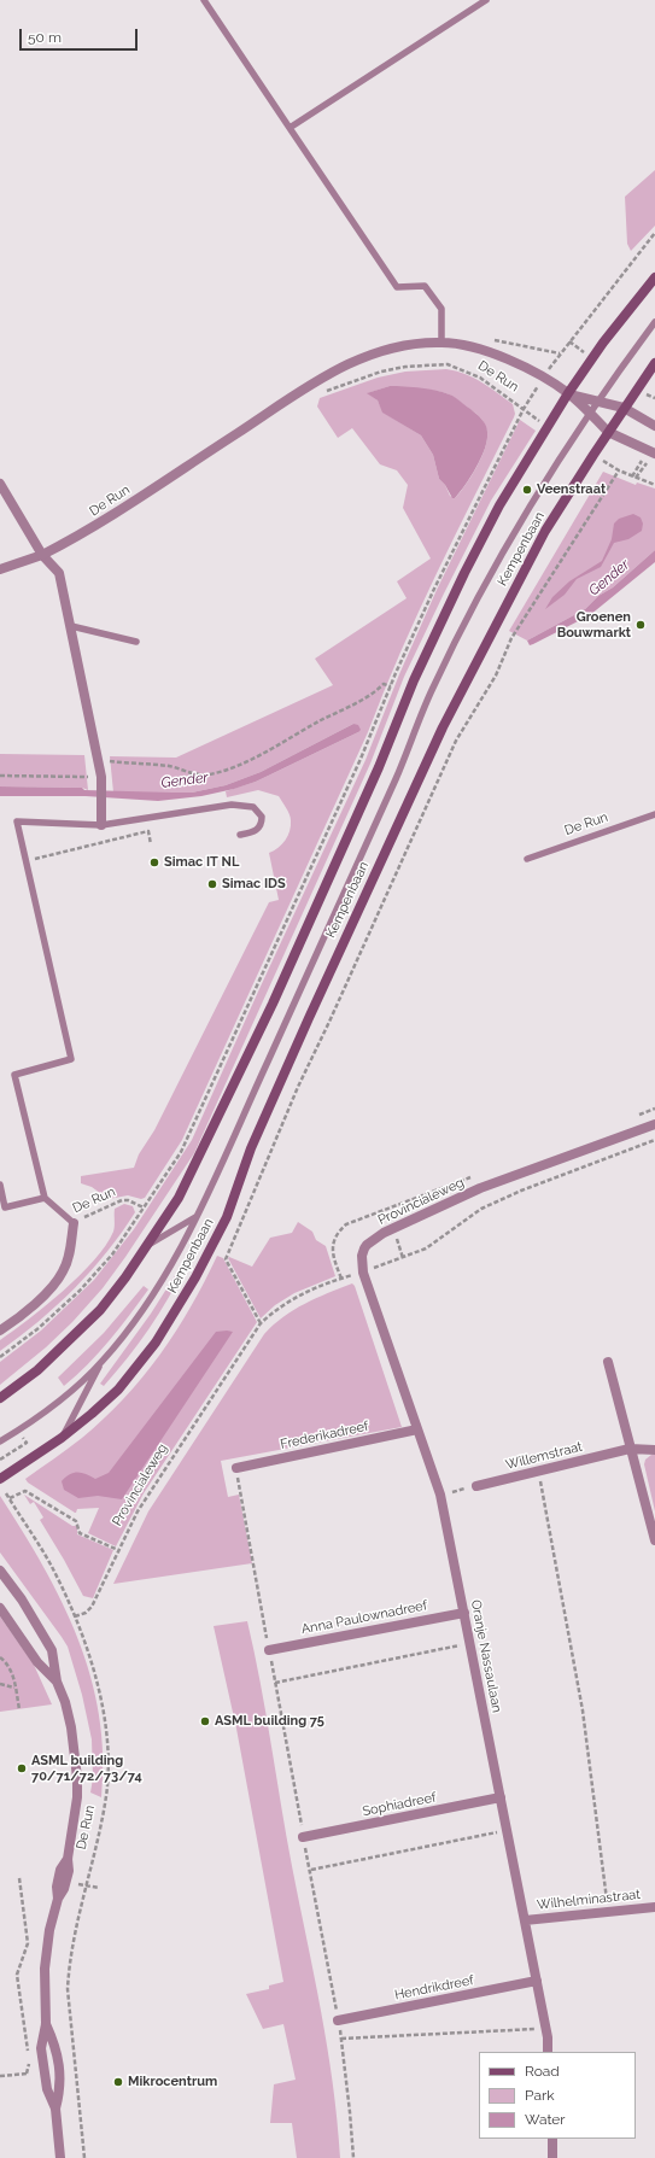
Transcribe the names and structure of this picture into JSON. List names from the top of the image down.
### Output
{
  "streets": {
    "main road": ["Kempenbaan"],
    "street": [
      "De Run",
      "Provincialeweg",
      "Frederikadreef",
      "Willemstraat",
      "Anna Paulownadreef",
      "Oranje Nassaulaan",
      "Sophiadreef",
      "Wilhelminastraat",
      "Hendrikdreef"
    ]
  },
  "crossings": [
    ["De Run", "Kempenbaan"],
    ["De Run", "Provincialeweg"],
    ["Provincialeweg", "Oranje Nassaulaan"],
    ["Frederikadreef", "Oranje Nassaulaan"],
    ["Anna Paulownadreef", "Oranje Nassaulaan"],
    ["Oranje Nassaulaan", "Sophiadreef"],
    ["Oranje Nassaulaan", "Wilhelminastraat"],
    ["Oranje Nassaulaan", "Hendrikdreef"]
  ],
  "water": ["Gender"],
  "places": [
    "Veenstraat",
    "Groenen Bouwmarkt",
    "Simac IT NL",
    "Simac IDS",
    "ASML building 75",
    "ASML building 70/71/72/73/74",
    "Mikrocentrum"
  ],
  "legend": ["Road", "Park", "Water"],
  "scale_bar": "50 m"
}
